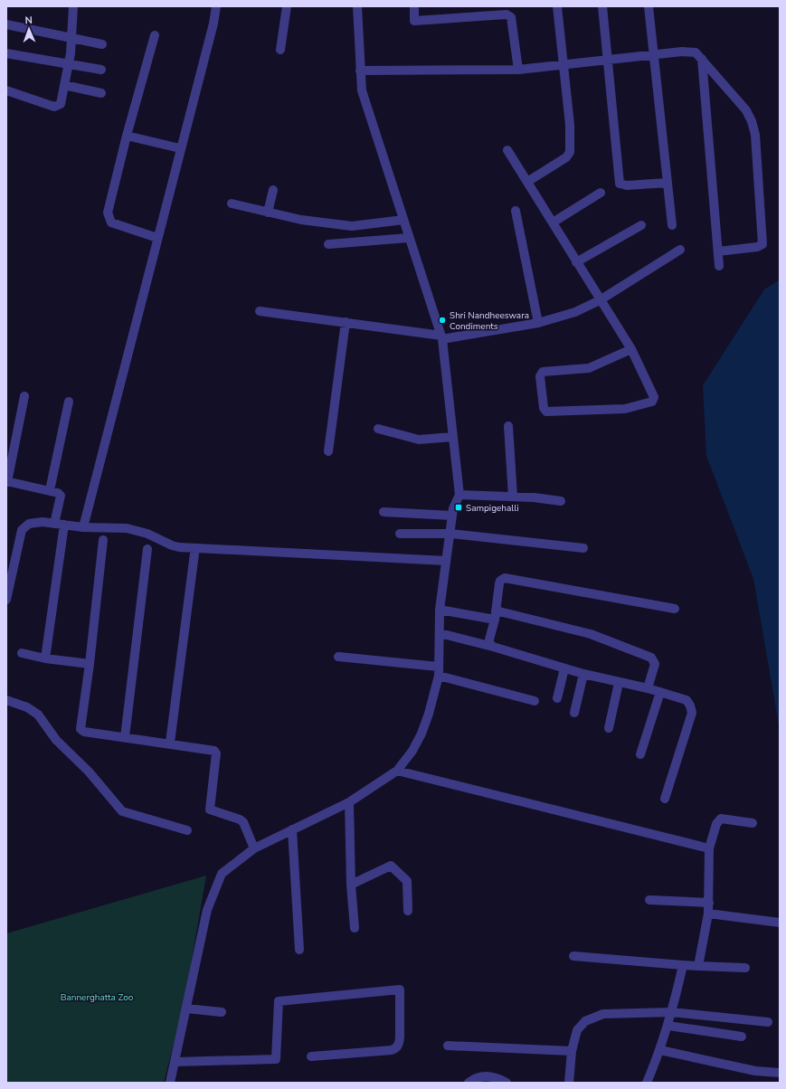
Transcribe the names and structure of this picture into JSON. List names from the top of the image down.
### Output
{
  "parks": ["Bannerghatta Zoo"],
  "places": {
    "other": ["Shri Nandheeswara Condiments"],
    "transit": ["Sampigehalli"]
  },
  "north": "top"
}
